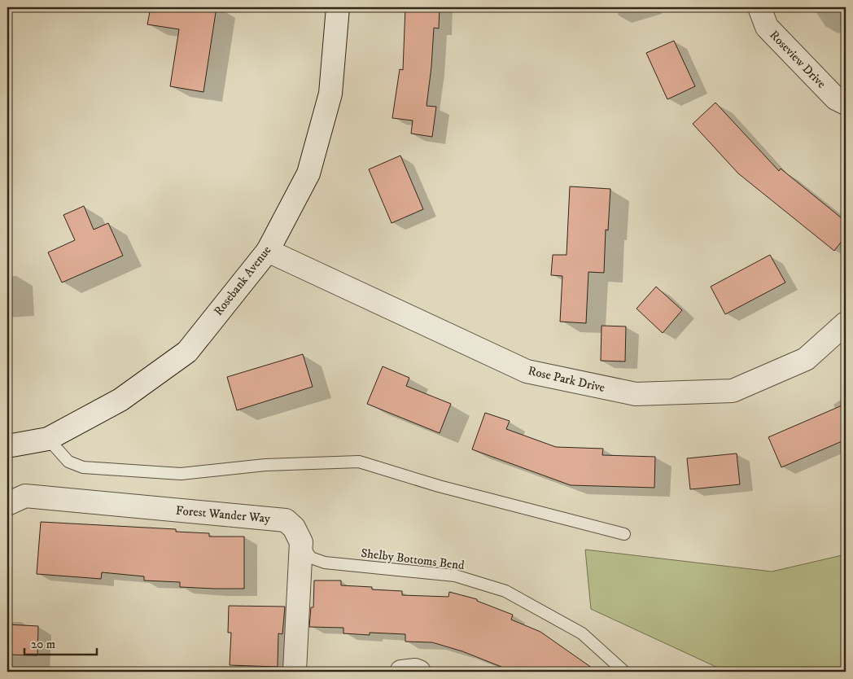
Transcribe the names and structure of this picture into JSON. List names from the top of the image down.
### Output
{
  "streets": {
    "street": [
      "Roseview Drive",
      "Rosebank Avenue",
      "Rose Park Drive",
      "Forest Wander Way"
    ],
    "lane": ["Shelby Bottoms Bend"]
  },
  "crossings": [
    ["Rosebank Avenue", "Rose Park Drive"],
    ["Forest Wander Way", "Shelby Bottoms Bend"]
  ],
  "scale_bar": "20 m"
}
